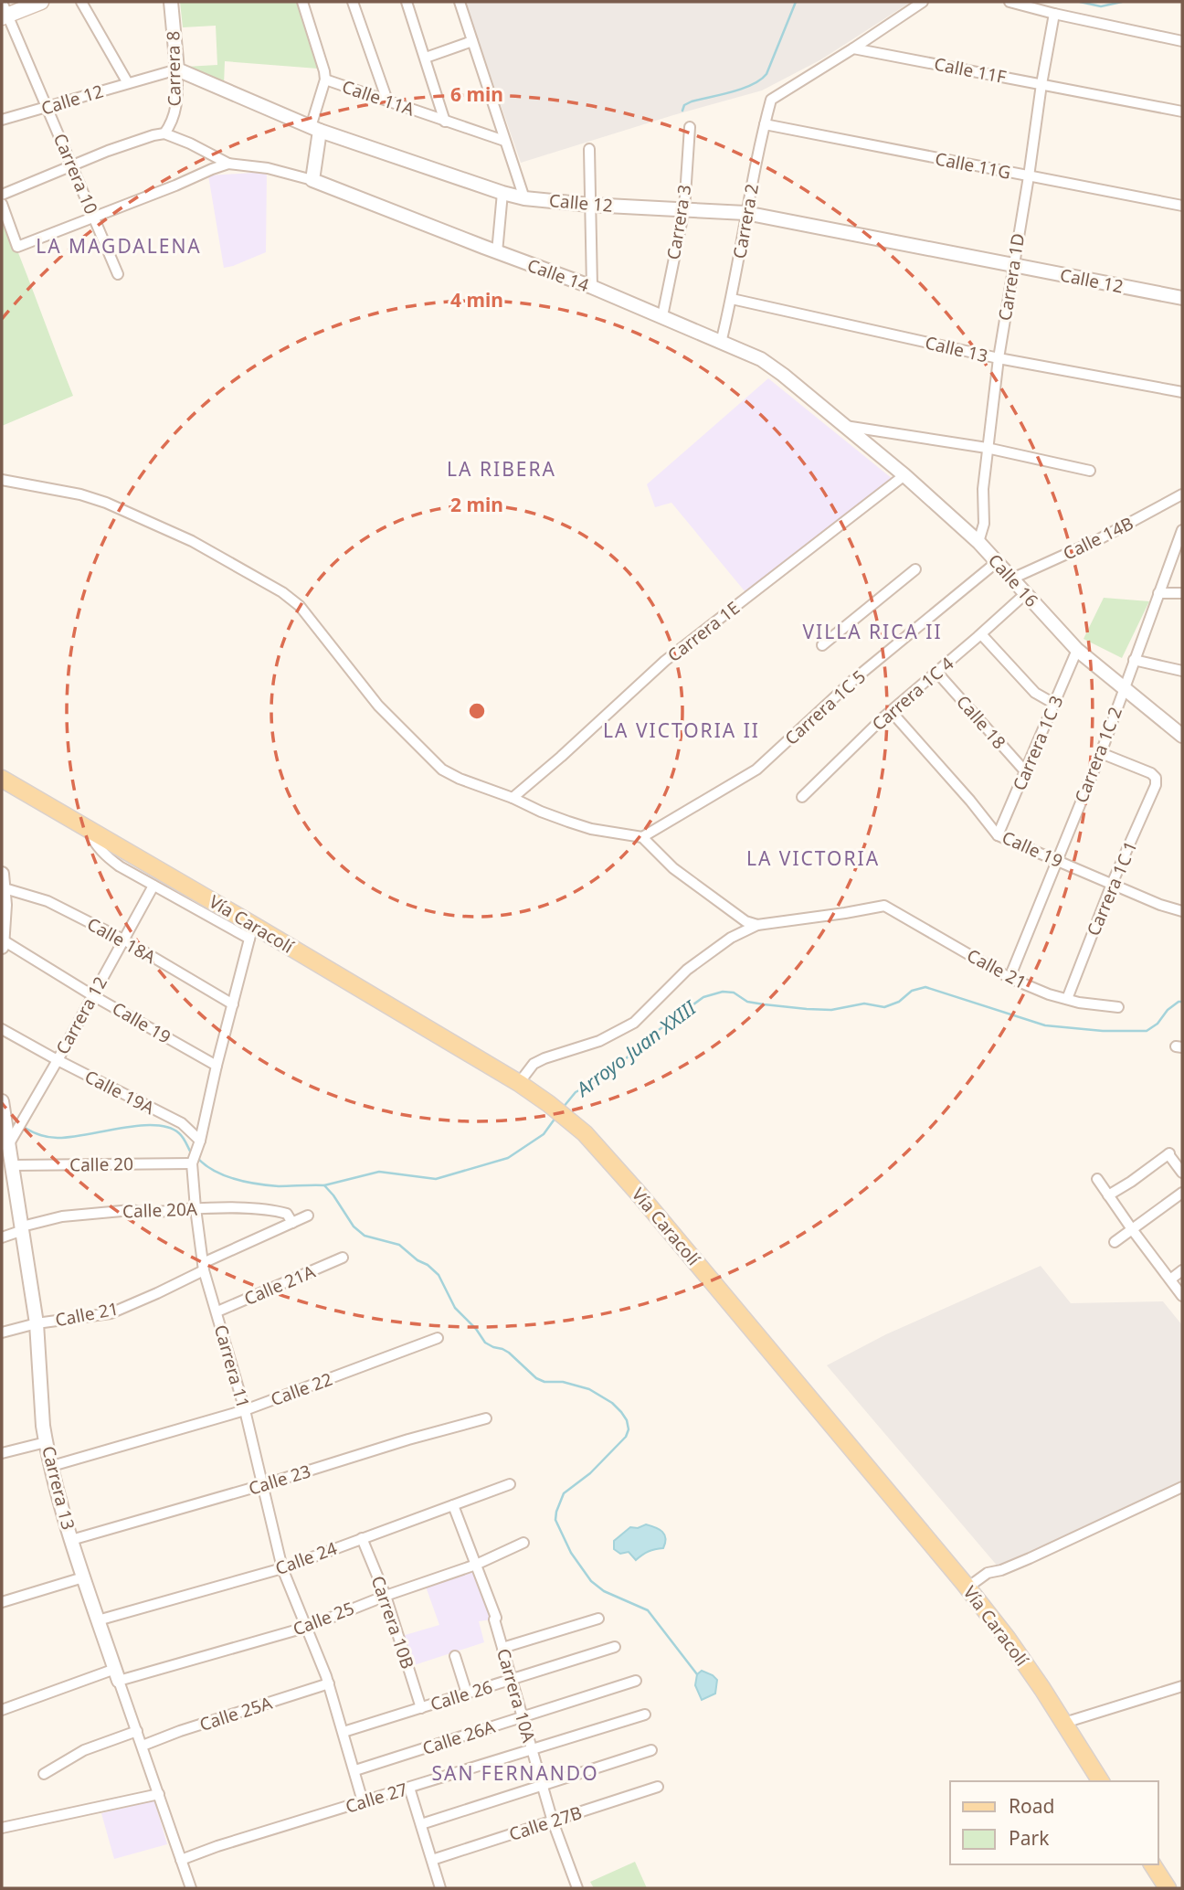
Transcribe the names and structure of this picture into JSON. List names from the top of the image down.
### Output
{
  "streets": {
    "main road": ["Vía Caracolí"],
    "street": [
      "Carrera 8",
      "Calle 11F",
      "Calle 11A",
      "Calle 12",
      "Calle 11G",
      "Carrera 10",
      "Carrera 2",
      "Carrera 3",
      "Calle 14",
      "Carrera 1D",
      "Calle 13",
      "Calle 14B",
      "Calle 16",
      "Carrera 1E",
      "Carrera 1C 4",
      "Carrera 1C 5",
      "Calle 18",
      "Carrera 1C 3",
      "Carrera 1C 2",
      "Calle 19",
      "Carrera 1C 1",
      "Calle 18A",
      "Calle 21",
      "Carrera 12",
      "Calle 19A",
      "Calle 20",
      "Calle 20A",
      "Calle 21A",
      "Carrera 11",
      "Calle 22",
      "Calle 23",
      "Carrera 13",
      "Calle 24",
      "Calle 25",
      "Carrera 10B",
      "Calle 26",
      "Carrera 10A",
      "Calle 25A",
      "Calle 26A",
      "Calle 27",
      "Calle 27B"
    ]
  },
  "crossings": [
    ["Carrera 8", "Calle 12"],
    ["Calle 11F", "Carrera 2"],
    ["Calle 11F", "Carrera 1D"],
    ["Calle 12", "Carrera 10"],
    ["Calle 12", "Carrera 2"],
    ["Calle 12", "Carrera 3"],
    ["Calle 12", "Carrera 1D"],
    ["Calle 11G", "Carrera 2"],
    ["Calle 11G", "Carrera 1D"],
    ["Carrera 10", "Calle 14"],
    ["Carrera 2", "Calle 14"],
    ["Carrera 2", "Calle 13"],
    ["Carrera 3", "Calle 14"],
    ["Calle 14", "Calle 16"],
    ["Carrera 1D", "Calle 13"],
    ["Carrera 1D", "Calle 16"],
    ["Calle 14B", "Calle 16"],
    ["Calle 16", "Carrera 1E"],
    ["Calle 16", "Carrera 1C 4"],
    ["Calle 16", "Carrera 1C 5"],
    ["Calle 16", "Carrera 1C 3"],
    ["Calle 16", "Carrera 1C 2"],
    ["Carrera 1C 4", "Calle 18"],
    ["Carrera 1C 4", "Calle 19"],
    ["Calle 18", "Carrera 1C 3"],
    ["Carrera 1C 3", "Calle 19"],
    ["Carrera 1C 2", "Calle 19"],
    ["Carrera 1C 2", "Carrera 1C 1"],
    ["Carrera 1C 2", "Calle 21"],
    ["Calle 19", "Carrera 1C 1"],
    ["Calle 19", "Carrera 12"],
    ["Calle 19", "Carrera 11"],
    ["Carrera 1C 1", "Calle 21"],
    ["Vía Caracolí", "Carrera 11"],
    ["Calle 18A", "Carrera 12"],
    ["Calle 18A", "Carrera 11"],
    ["Calle 21", "Calle 20A"],
    ["Calle 21", "Carrera 11"],
    ["Calle 21", "Carrera 13"],
    ["Carrera 12", "Calle 19A"],
    ["Carrera 12", "Carrera 13"],
    ["Calle 19A", "Carrera 11"],
    ["Calle 20", "Carrera 11"],
    ["Calle 20", "Carrera 13"],
    ["Calle 20A", "Carrera 11"],
    ["Calle 20A", "Carrera 13"],
    ["Calle 21A", "Carrera 11"],
    ["Carrera 11", "Calle 22"],
    ["Carrera 11", "Calle 23"],
    ["Carrera 11", "Calle 24"],
    ["Carrera 11", "Calle 25"],
    ["Carrera 11", "Calle 26"],
    ["Carrera 11", "Calle 25A"],
    ["Carrera 11", "Calle 26A"],
    ["Carrera 11", "Calle 27"],
    ["Calle 22", "Carrera 13"],
    ["Calle 23", "Carrera 13"],
    ["Carrera 13", "Calle 24"],
    ["Carrera 13", "Calle 25"],
    ["Carrera 13", "Calle 25A"],
    ["Carrera 13", "Calle 27"],
    ["Calle 24", "Carrera 10B"],
    ["Calle 24", "Carrera 10A"],
    ["Calle 25", "Carrera 10B"],
    ["Calle 25", "Carrera 10A"],
    ["Carrera 10B", "Calle 26"],
    ["Calle 26", "Carrera 10A"],
    ["Carrera 10A", "Calle 26A"],
    ["Carrera 10A", "Calle 27"],
    ["Carrera 10A", "Calle 27B"]
  ],
  "districts": [
    "LA MAGDALENA",
    "LA RIBERA",
    "VILLA RICA II",
    "LA VICTORIA II",
    "LA VICTORIA",
    "SAN FERNANDO"
  ],
  "water": ["Arroyo Juan XXIII"],
  "legend": ["Road", "Park"],
  "rings": ["6 min", "4 min", "2 min"]
}
